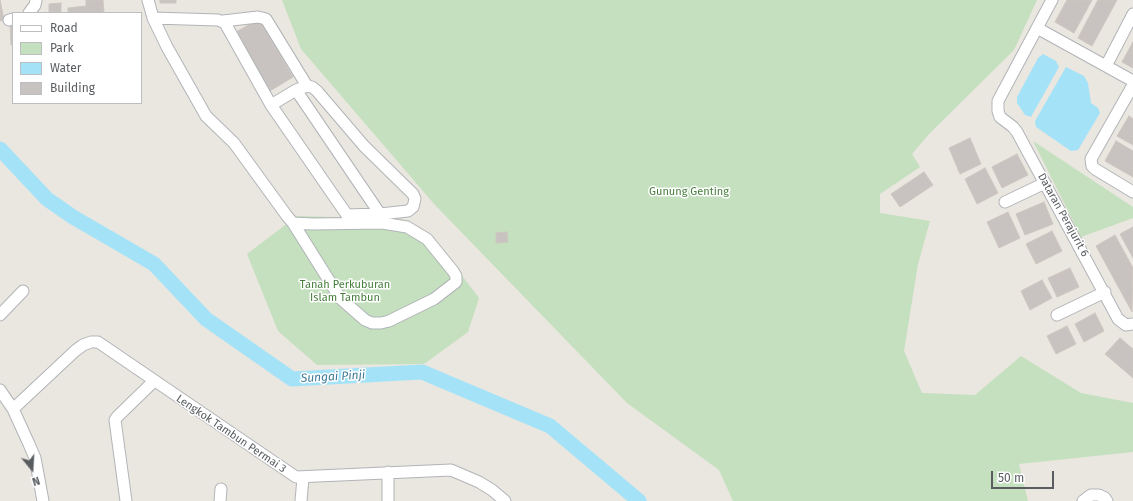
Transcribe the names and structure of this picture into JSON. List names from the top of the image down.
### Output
{
  "streets": {
    "street": ["Dataran Perajurit 6", "Lengkok Tambun Permai 3"]
  },
  "water": ["Sungai Pinji"],
  "parks": ["Gunung Genting", "Tanah Perkuburan Islam Tambun"],
  "legend": [
    "Road",
    "Park",
    "Water",
    "Building"
  ],
  "scale_bar": "50 m",
  "north": "bottom"
}
